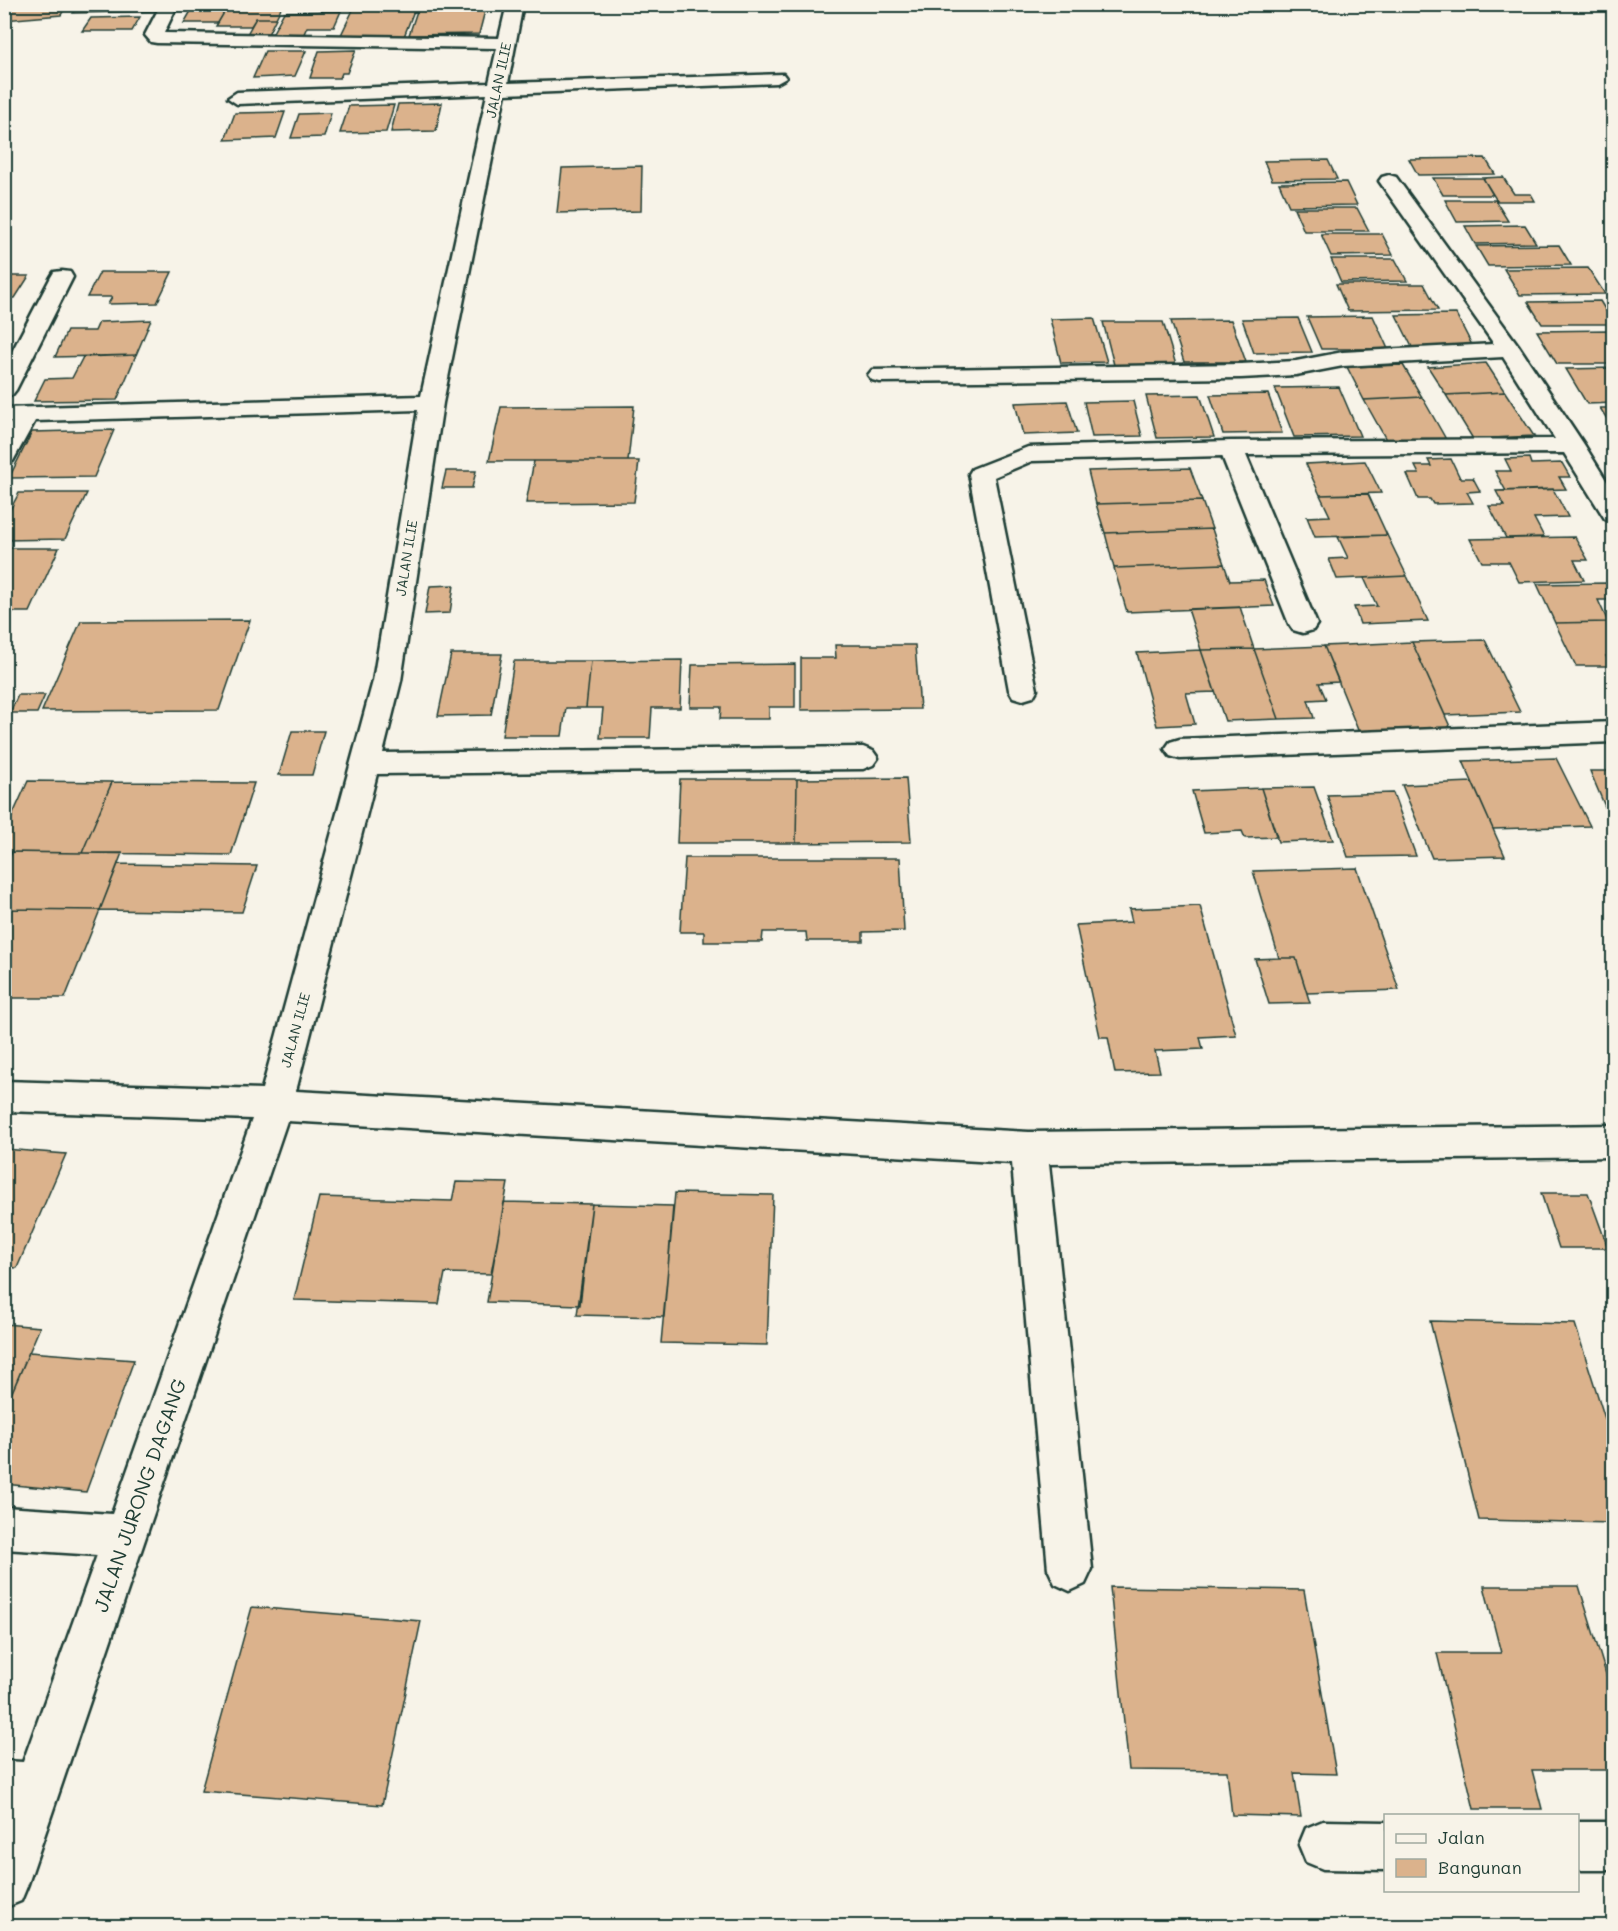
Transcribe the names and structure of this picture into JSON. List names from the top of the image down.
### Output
{
  "streets": {
    "street": ["JALAN ILIE", "JALAN JURONG DAGANG"]
  },
  "crossings": [
    ["JALAN ILIE", "JALAN JURONG DAGANG"]
  ],
  "legend": ["Jalan", "Bangunan"]
}
